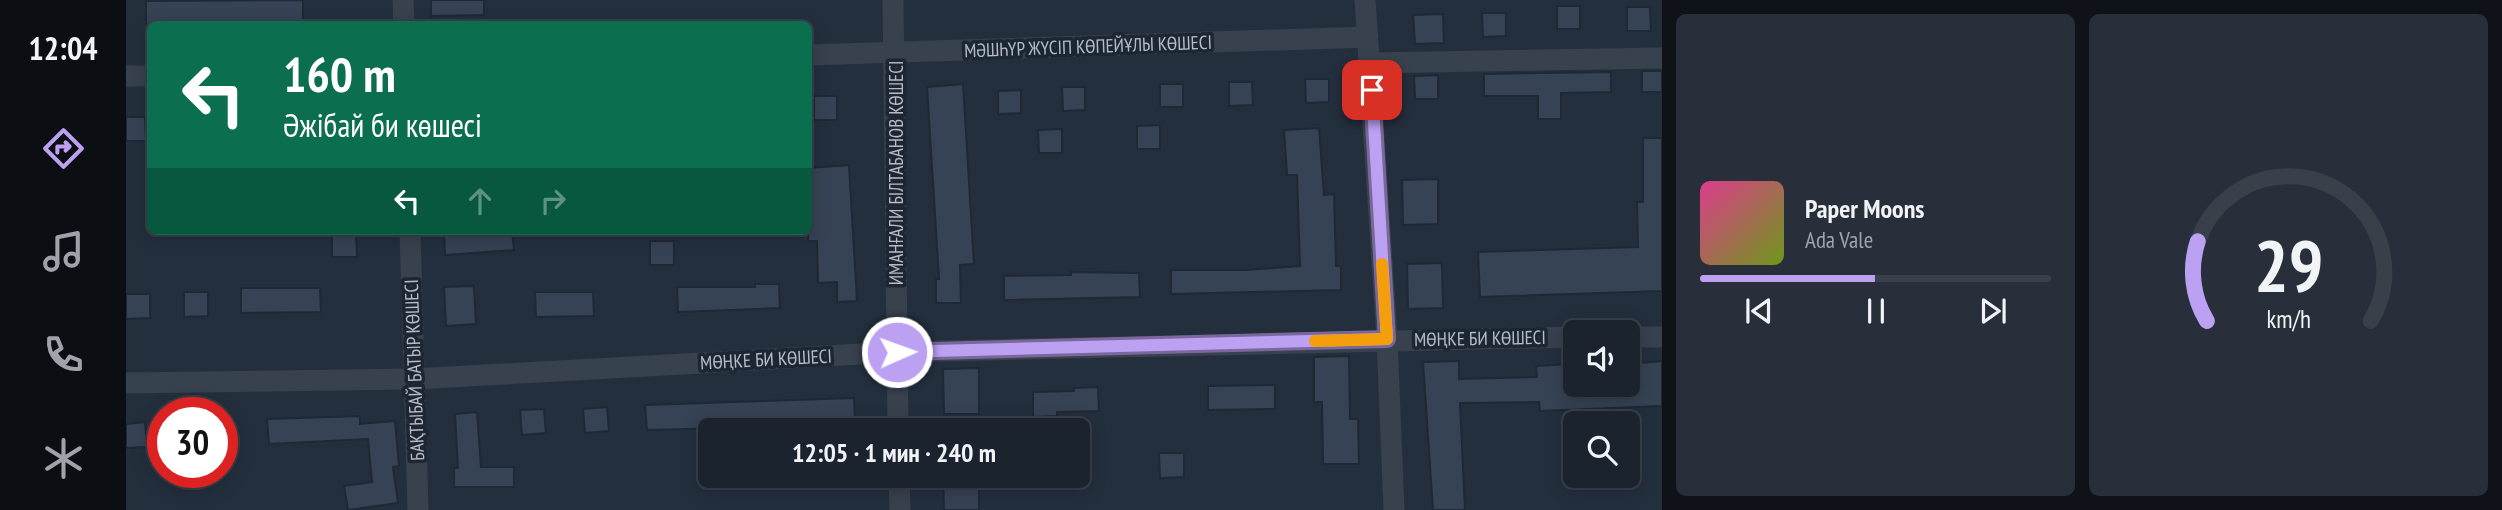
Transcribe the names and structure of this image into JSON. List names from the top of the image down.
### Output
{
  "streets": {
    "street": [
      "МӘШҺҮР ЖҮСІП КӨПЕЙҰЛЫ КӨШЕСІ",
      "ИМАНҒАЛИ БІЛТАБАНОВ КӨШЕСІ",
      "МӨҢКЕ БИ КӨШЕСІ",
      "БАҚТЫБАЙ БАТЫР КӨШЕСІ"
    ]
  },
  "crossings": [
    ["МӘШҺҮР ЖҮСІП КӨПЕЙҰЛЫ КӨШЕСІ", "ИМАНҒАЛИ БІЛТАБАНОВ КӨШЕСІ"],
    ["ИМАНҒАЛИ БІЛТАБАНОВ КӨШЕСІ", "МӨҢКЕ БИ КӨШЕСІ"],
    ["МӨҢКЕ БИ КӨШЕСІ", "БАҚТЫБАЙ БАТЫР КӨШЕСІ"]
  ],
  "page": {
    "tabs": "12:04",
    "turn": ["160 m", "Әжібай би көшесі"],
    "song": ["Paper Moons", "Ada Vale"],
    "limit": "30",
    "trip": "12:05 · 1 мин · 240 m",
    "gauge": ["29", "km/h"]
  }
}
